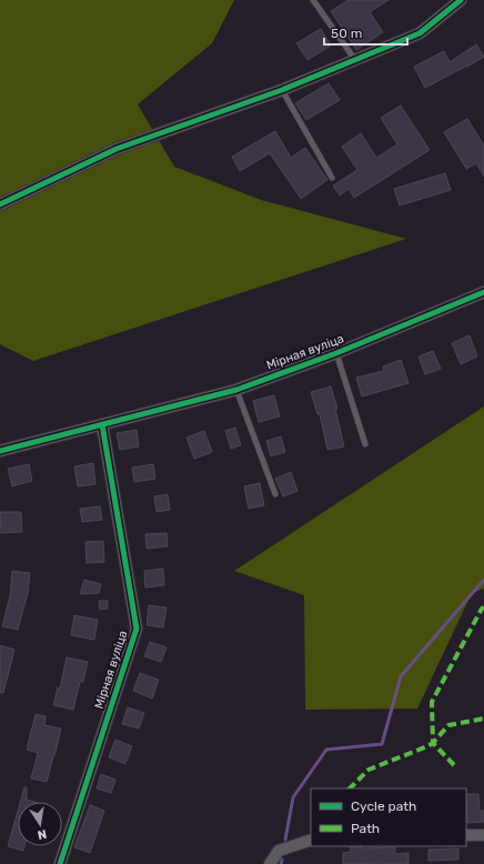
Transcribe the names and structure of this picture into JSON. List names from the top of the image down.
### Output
{
  "streets": {
    "street": ["Мірная вуліца"]
  },
  "legend": ["Cycle path", "Path"],
  "scale_bar": "50 m",
  "north": "bottom"
}
